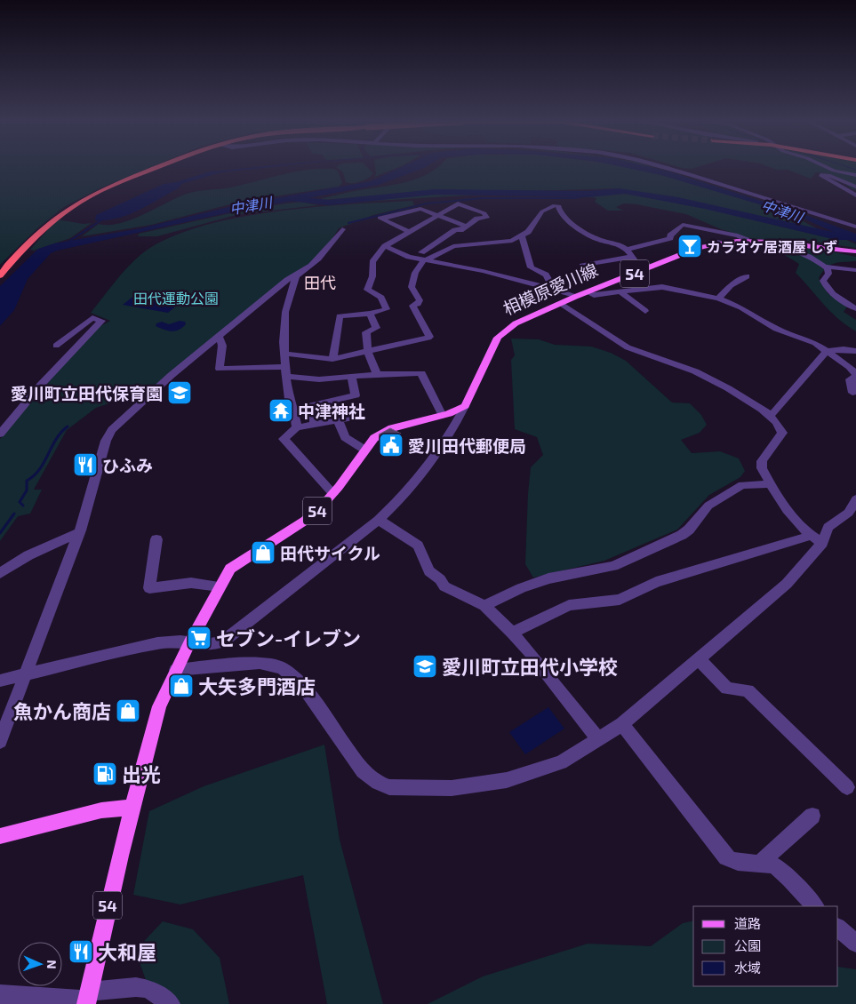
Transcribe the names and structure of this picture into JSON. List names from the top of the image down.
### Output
{
  "streets": {
    "main road": ["54", "相模原愛川線"]
  },
  "crossings": [
    ["54", "相模原愛川線"]
  ],
  "districts": ["田代"],
  "water": ["中津川"],
  "parks": ["田代運動公園"],
  "places": {
    "bar": ["カラオケ居酒屋 しず"],
    "school or university": ["愛川町立田代保育園", "愛川町立田代小学校"],
    "temple": ["中津神社"],
    "public building": ["愛川田代郵便局"],
    "restaurant": ["ひふみ", "大和屋"],
    "shop": ["田代サイクル", "大矢多門酒店", "魚かん商店"],
    "supermarket": ["セブン-イレブン"],
    "fuel station": ["出光"]
  },
  "legend": ["道路", "公園", "水域"],
  "north": "right"
}
